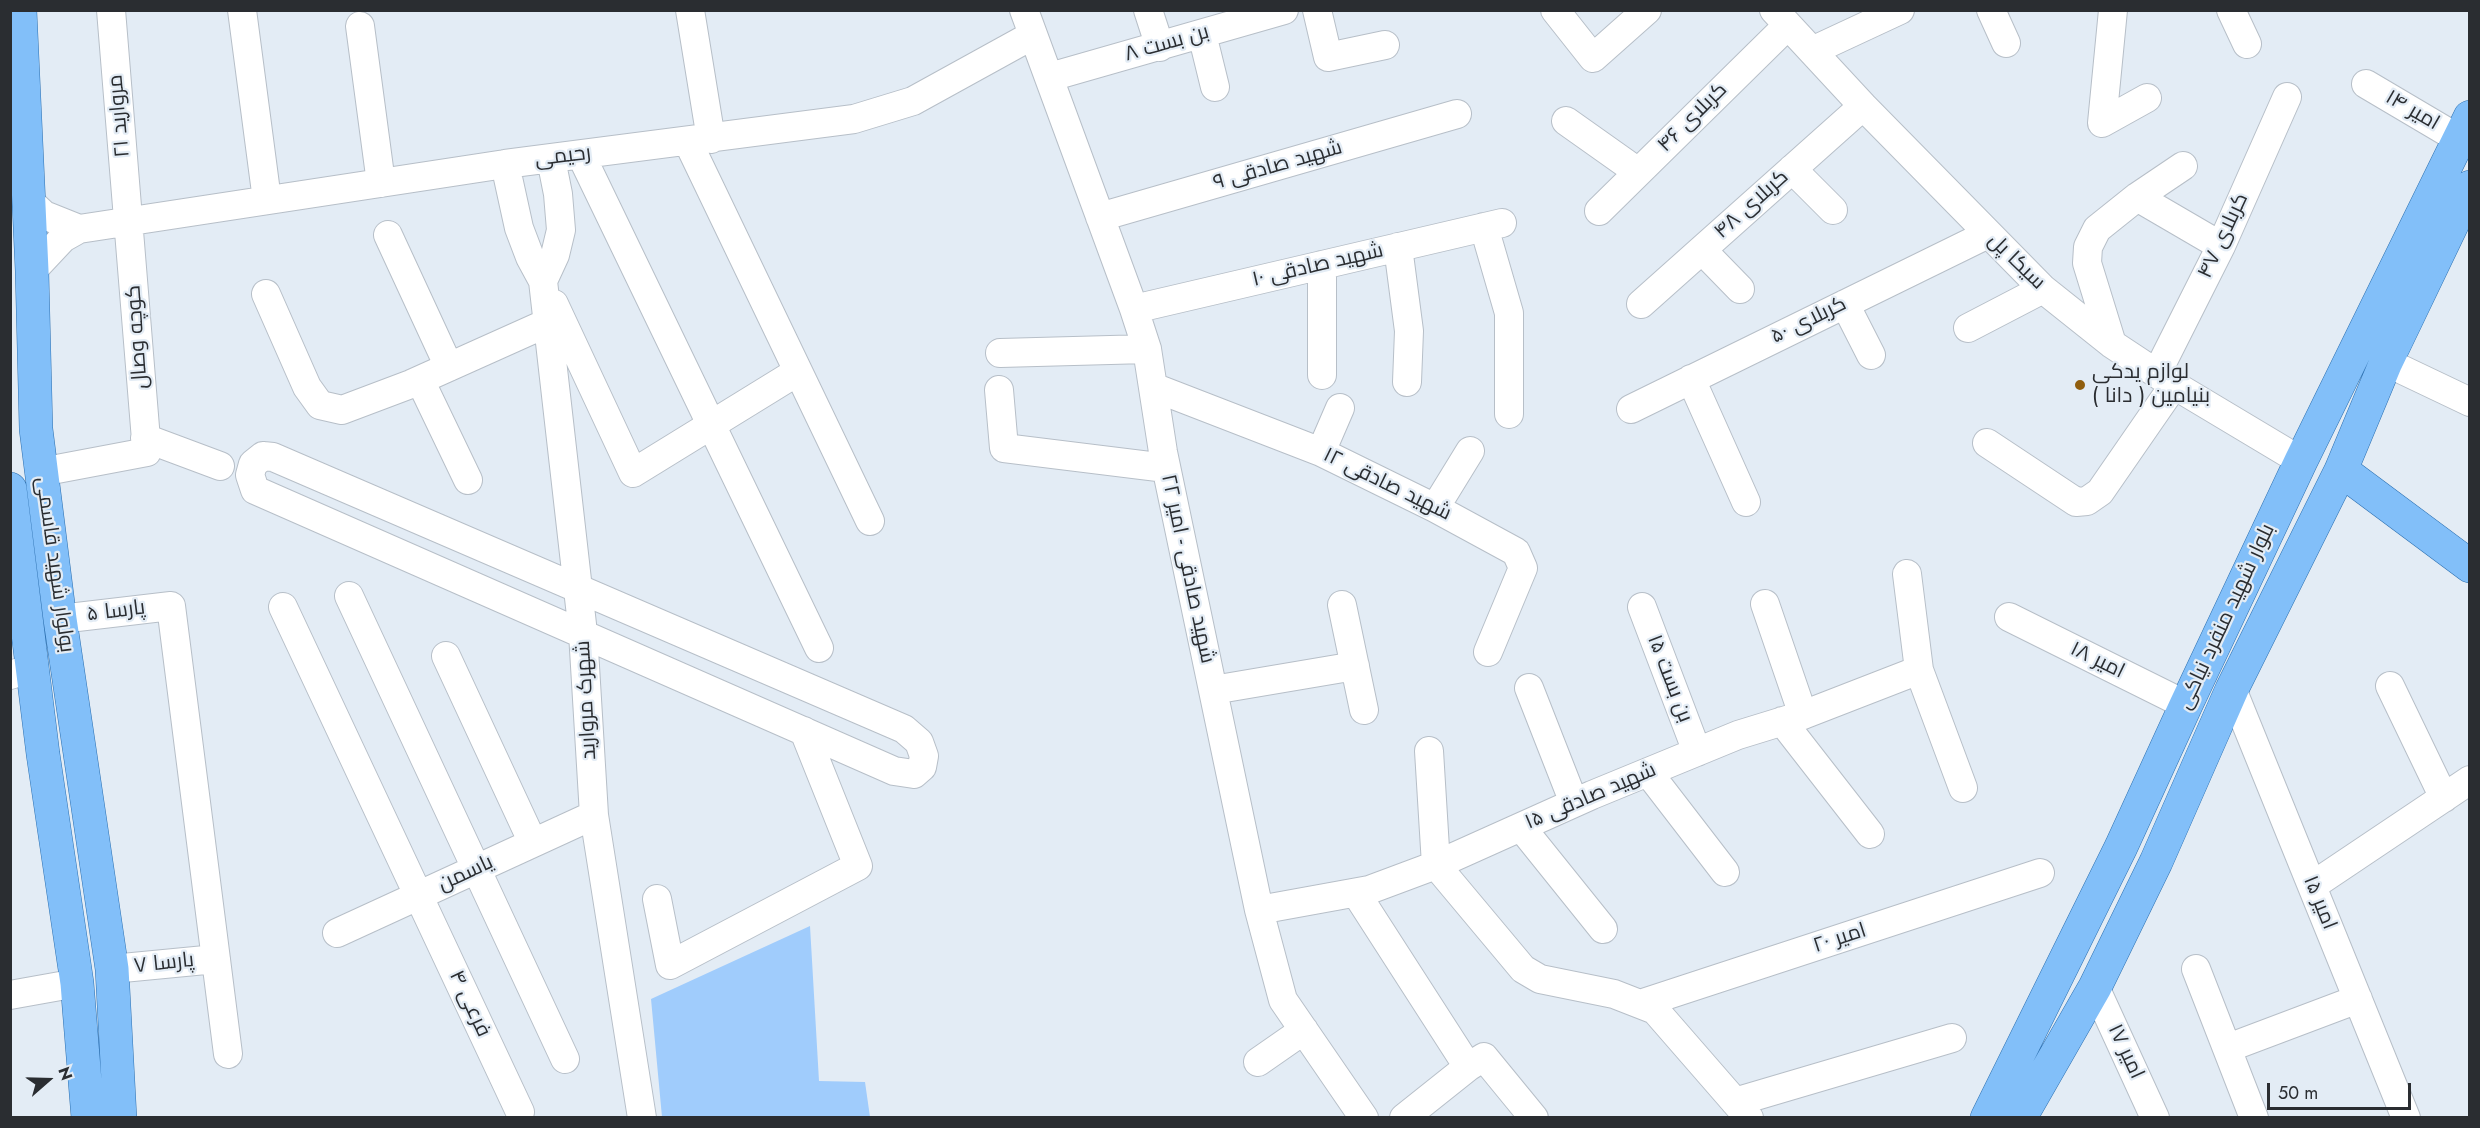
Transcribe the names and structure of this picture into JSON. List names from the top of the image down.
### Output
{
  "streets": {
    "main road": ["بولوار شهید قاسمی", "بلوار شهید منفرد نیاکی"],
    "street": [
      "بن بست ۸",
      "امیر ۱۴",
      "مروارید ۲۱",
      "کربلای ۴۶",
      "رحیمی",
      "شهید صادقی ۹",
      "کربلای ۴۸",
      "کربلای ۴۷",
      "سیکا پل",
      "شهید صادقی ۱۰",
      "کربلای ۵۰",
      "کوچه وصال",
      "شهید صادقی ۱۲",
      "شهید صادقی - امیر ۲۲",
      "پارسا ۵",
      "امیر ۱۸",
      "بن بست ۱۵",
      "شهرک مروارید",
      "شهید صادقی ۱۵",
      "یاسمن",
      "امیر ۱۵",
      "امیر ۲۰",
      "پارسا ۷",
      "فرعی ۴",
      "امیر ۱۷"
    ]
  },
  "crossings": [
    ["بن بست ۸", "شهید صادقی - امیر ۲۲"],
    ["امیر ۱۴", "بلوار شهید منفرد نیاکی"],
    ["مروارید ۲۱", "رحیمی"],
    ["مروارید ۲۱", "کوچه وصال"],
    ["کربلای ۴۶", "سیکا پل"],
    ["رحیمی", "کوچه وصال"],
    ["رحیمی", "بولوار شهید قاسمی"],
    ["رحیمی", "شهید صادقی - امیر ۲۲"],
    ["رحیمی", "شهرک مروارید"],
    ["شهید صادقی ۹", "شهید صادقی - امیر ۲۲"],
    ["کربلای ۴۸", "سیکا پل"],
    ["کربلای ۴۷", "سیکا پل"],
    ["سیکا پل", "کربلای ۵۰"],
    ["سیکا پل", "بلوار شهید منفرد نیاکی"],
    ["شهید صادقی ۱۰", "شهید صادقی - امیر ۲۲"],
    ["شهید صادقی ۱۲", "شهید صادقی - امیر ۲۲"],
    ["بولوار شهید قاسمی", "پارسا ۵"],
    ["بولوار شهید قاسمی", "پارسا ۷"],
    ["شهید صادقی - امیر ۲۲", "شهید صادقی ۱۵"],
    ["پارسا ۵", "پارسا ۷"],
    ["بلوار شهید منفرد نیاکی", "امیر ۱۸"],
    ["بلوار شهید منفرد نیاکی", "امیر ۱۵"],
    ["بلوار شهید منفرد نیاکی", "امیر ۱۷"],
    ["بن بست ۱۵", "شهید صادقی ۱۵"],
    ["شهرک مروارید", "یاسمن"],
    ["یاسمن", "فرعی ۴"]
  ],
  "places": ["لوازم یدکی بنیامین ( دانا )"],
  "scale_bar": "50 m",
  "north": "right"
}
